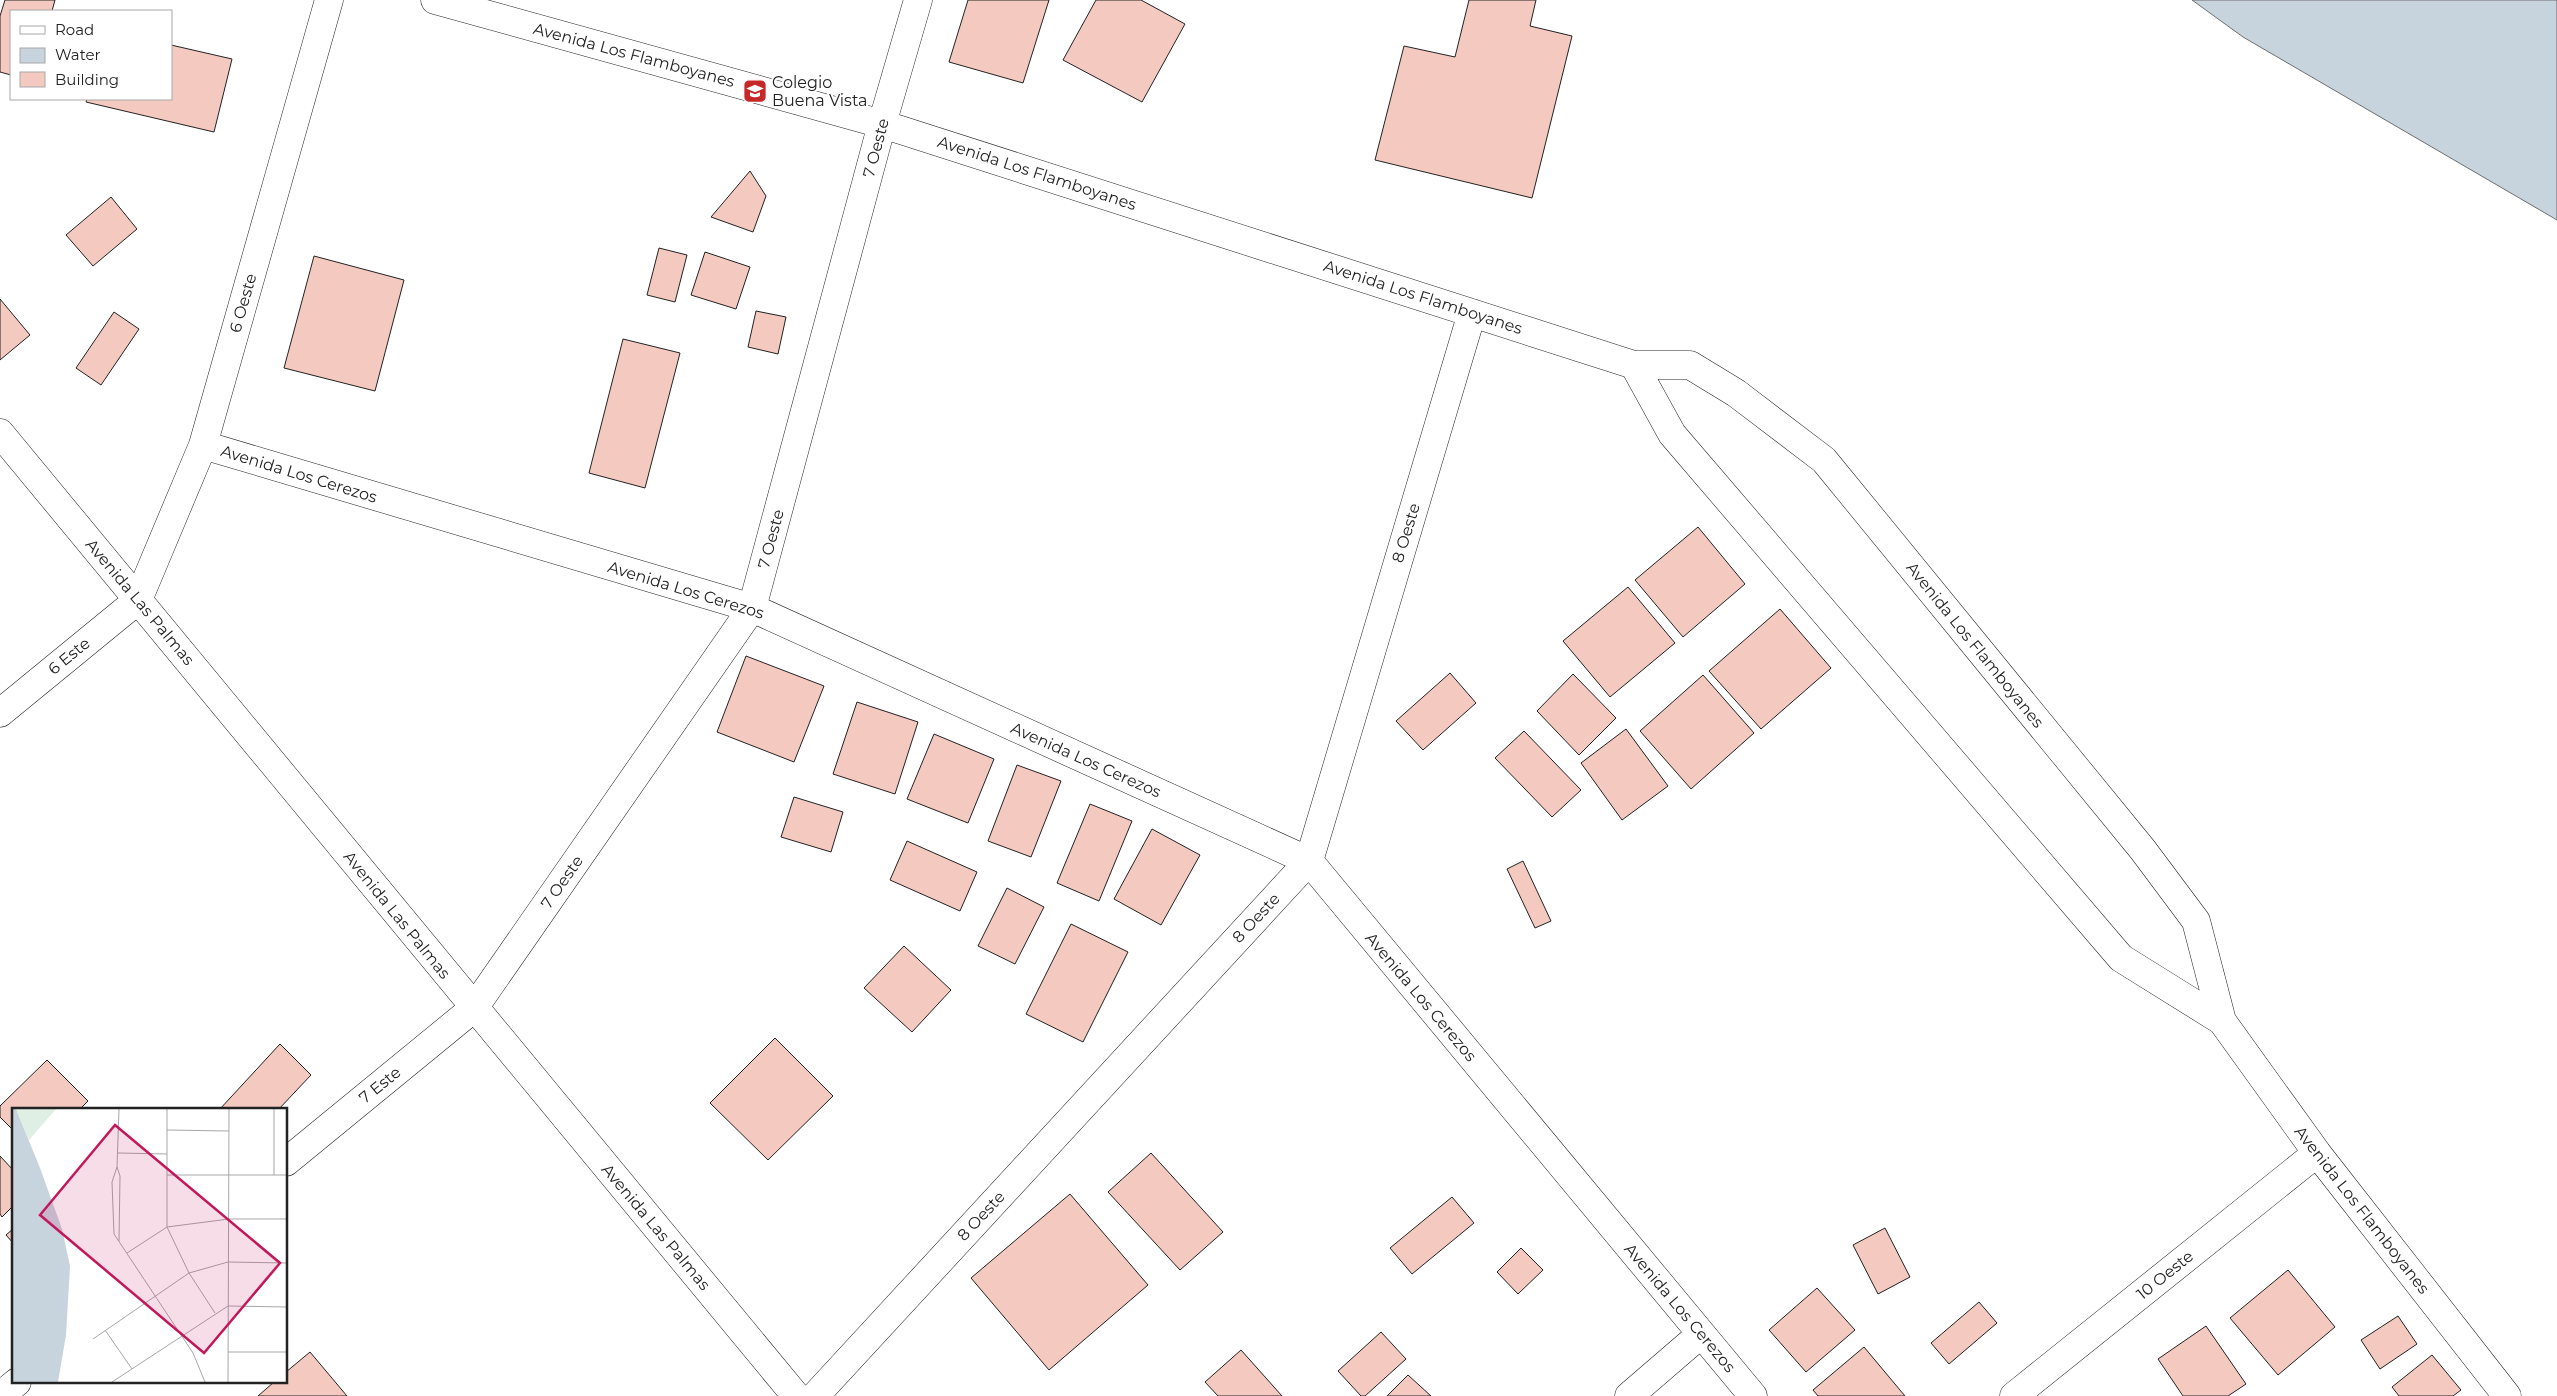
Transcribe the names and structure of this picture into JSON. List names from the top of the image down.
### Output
{
  "streets": {
    "street": [
      "Avenida Los Flamboyanes",
      "7 Oeste",
      "6 Oeste",
      "Avenida Los Cerezos",
      "8 Oeste",
      "Avenida Las Palmas",
      "6 Este",
      "7 Este",
      "10 Oeste"
    ]
  },
  "crossings": [
    ["Avenida Los Flamboyanes", "7 Oeste"],
    ["Avenida Los Flamboyanes", "8 Oeste"],
    ["Avenida Los Flamboyanes", "10 Oeste"],
    ["7 Oeste", "Avenida Los Cerezos"],
    ["7 Oeste", "Avenida Las Palmas"],
    ["7 Oeste", "7 Este"],
    ["6 Oeste", "Avenida Los Cerezos"],
    ["6 Oeste", "Avenida Las Palmas"],
    ["6 Oeste", "6 Este"],
    ["Avenida Los Cerezos", "8 Oeste"],
    ["Avenida Las Palmas", "6 Este"],
    ["Avenida Las Palmas", "7 Este"]
  ],
  "places": {
    "school or university": ["Colegio Buena Vista"]
  },
  "legend": ["Road", "Water", "Building"]
}
